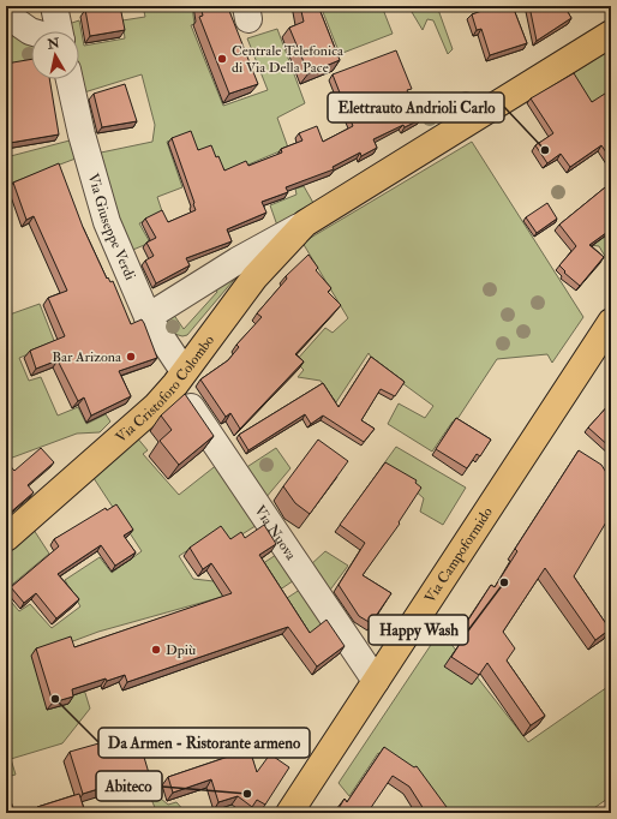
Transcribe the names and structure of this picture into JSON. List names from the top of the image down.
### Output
{
  "streets": {
    "main road": ["Via Cristoforo Colombo", "Via Campoformido"],
    "street": ["Via Giuseppe Verdi", "Via Nuova"]
  },
  "crossings": [
    ["Via Giuseppe Verdi", "Via Cristoforo Colombo"],
    ["Via Giuseppe Verdi", "Via Nuova"],
    ["Via Cristoforo Colombo", "Via Nuova"],
    ["Via Nuova", "Via Campoformido"]
  ],
  "places": [
    "Centrale Telefonica di Via Della Pace",
    "Elettrauto Andrioli Carlo",
    "Bar Arizona",
    "Happy Wash",
    "Dpiù",
    "Da Armen - Ristorante armeno",
    "Abiteco"
  ],
  "north": "top"
}
